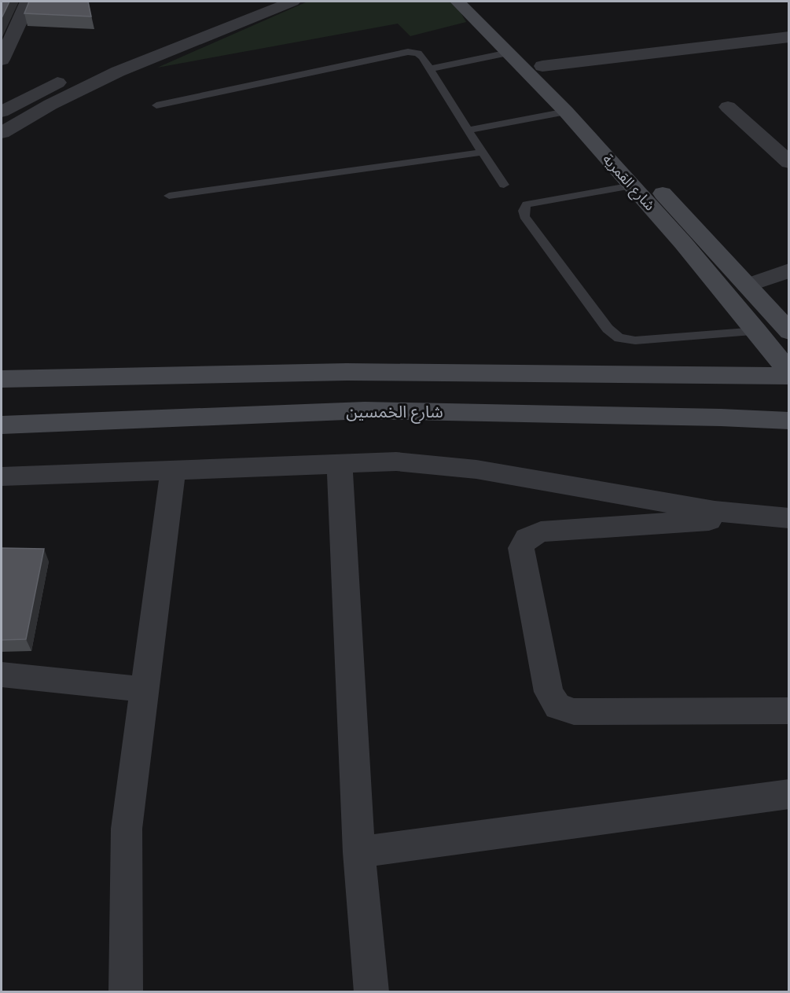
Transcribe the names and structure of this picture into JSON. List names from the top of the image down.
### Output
{
  "streets": {
    "street": ["شارع القمرية", "شارع الخمسين"]
  }
}
